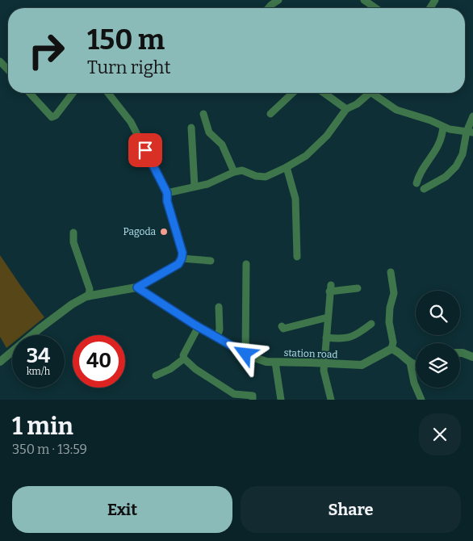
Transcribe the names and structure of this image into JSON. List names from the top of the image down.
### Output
{
  "streets": {
    "street": ["station road"]
  },
  "places": ["Pagoda"],
  "page": {
    "turn": ["150 m", "Turn right"],
    "speed": "34 km/h",
    "limit": "40",
    "heading": ["1 min", "350 m · 13:59"],
    "buttons": ["Exit", "Share"]
  }
}
